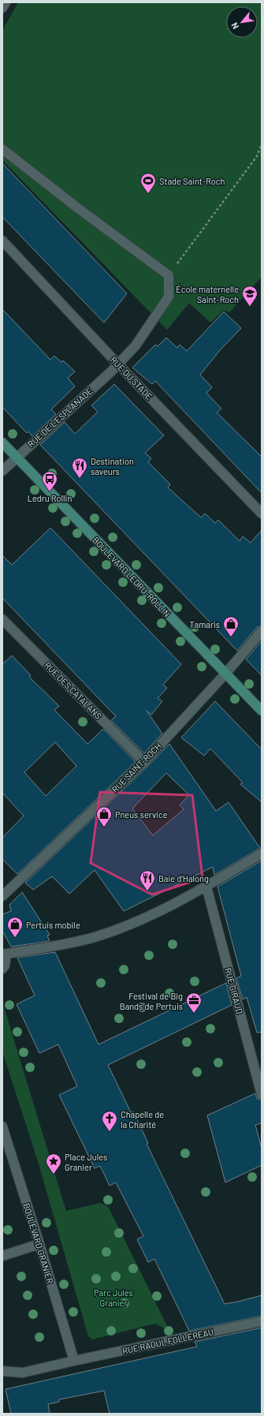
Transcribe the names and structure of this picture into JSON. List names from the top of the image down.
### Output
{
  "streets": {
    "main road": ["BOULEVARD LEDRU-ROLLIN"],
    "street": [
      "RUE DU STADE",
      "RUE DE L'ESPLANADE",
      "RUE DES CATALANS",
      "RUE SAINT-ROCH",
      "RUE GIRAUD",
      "BOULEVARD GRANIER",
      "RUE RAOUL FOLLEREAU"
    ]
  },
  "crossings": [
    ["RUE DU STADE", "RUE DE L'ESPLANADE"],
    ["RUE DE L'ESPLANADE", "BOULEVARD LEDRU-ROLLIN"],
    ["BOULEVARD LEDRU-ROLLIN", "RUE SAINT-ROCH"],
    ["RUE DES CATALANS", "RUE SAINT-ROCH"],
    ["BOULEVARD GRANIER", "RUE RAOUL FOLLEREAU"]
  ],
  "parks": ["Parc Jules Granier"],
  "places": {
    "sports": ["Stade Saint-Roch"],
    "school or university": ["École maternelle Saint-Roch"],
    "restaurant": ["Destination saveurs", "Baie d'Halong"],
    "bus stop": ["Ledru Rollin"],
    "shop": ["Tamaris", "Pneus service", "Pertuis mobile"],
    "office": ["Festival de Big Bands de Pertuis"],
    "church": ["Chapelle de la Charité"],
    "place": ["Place Jules Granier"]
  },
  "north": "bottom left"
}
